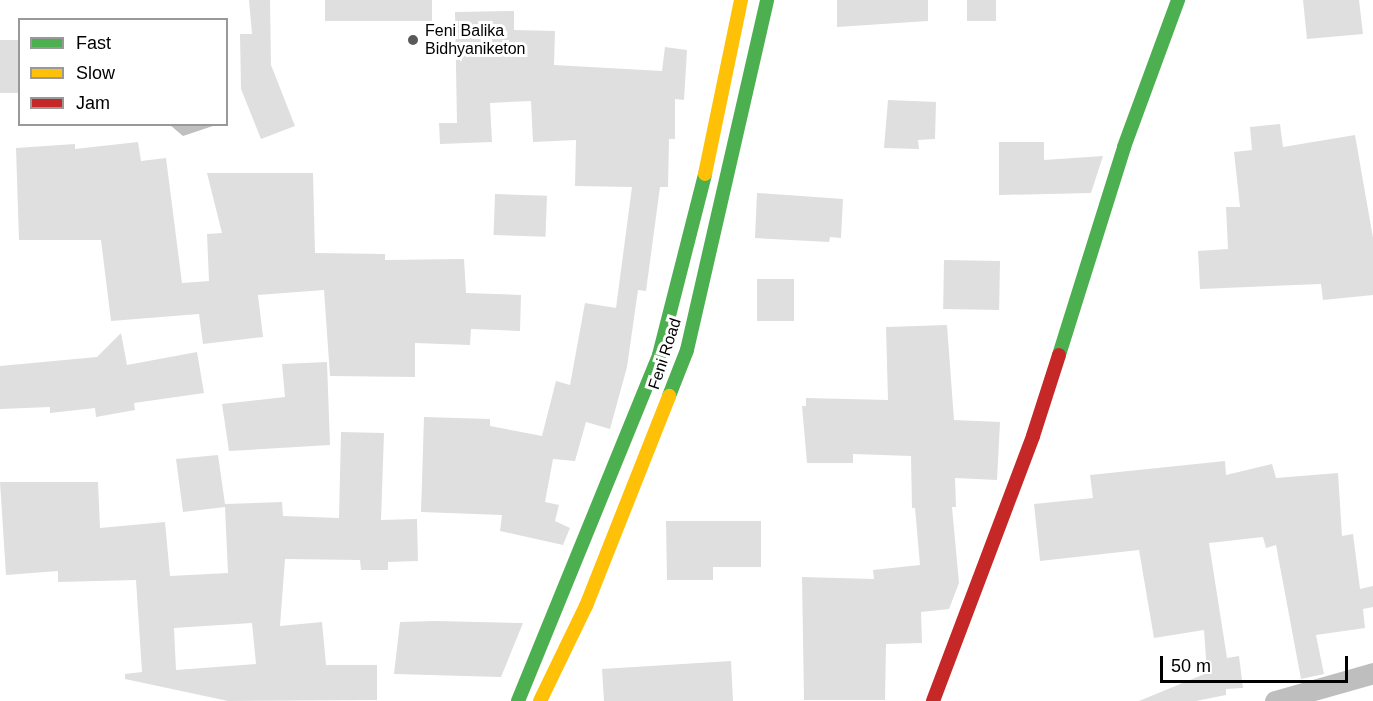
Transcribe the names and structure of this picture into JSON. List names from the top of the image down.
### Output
{
  "streets": {
    "main road": ["Feni Road"]
  },
  "places": ["Feni Balika Bidhyaniketon"],
  "legend": ["Fast", "Slow", "Jam"],
  "scale_bar": "50 m"
}
